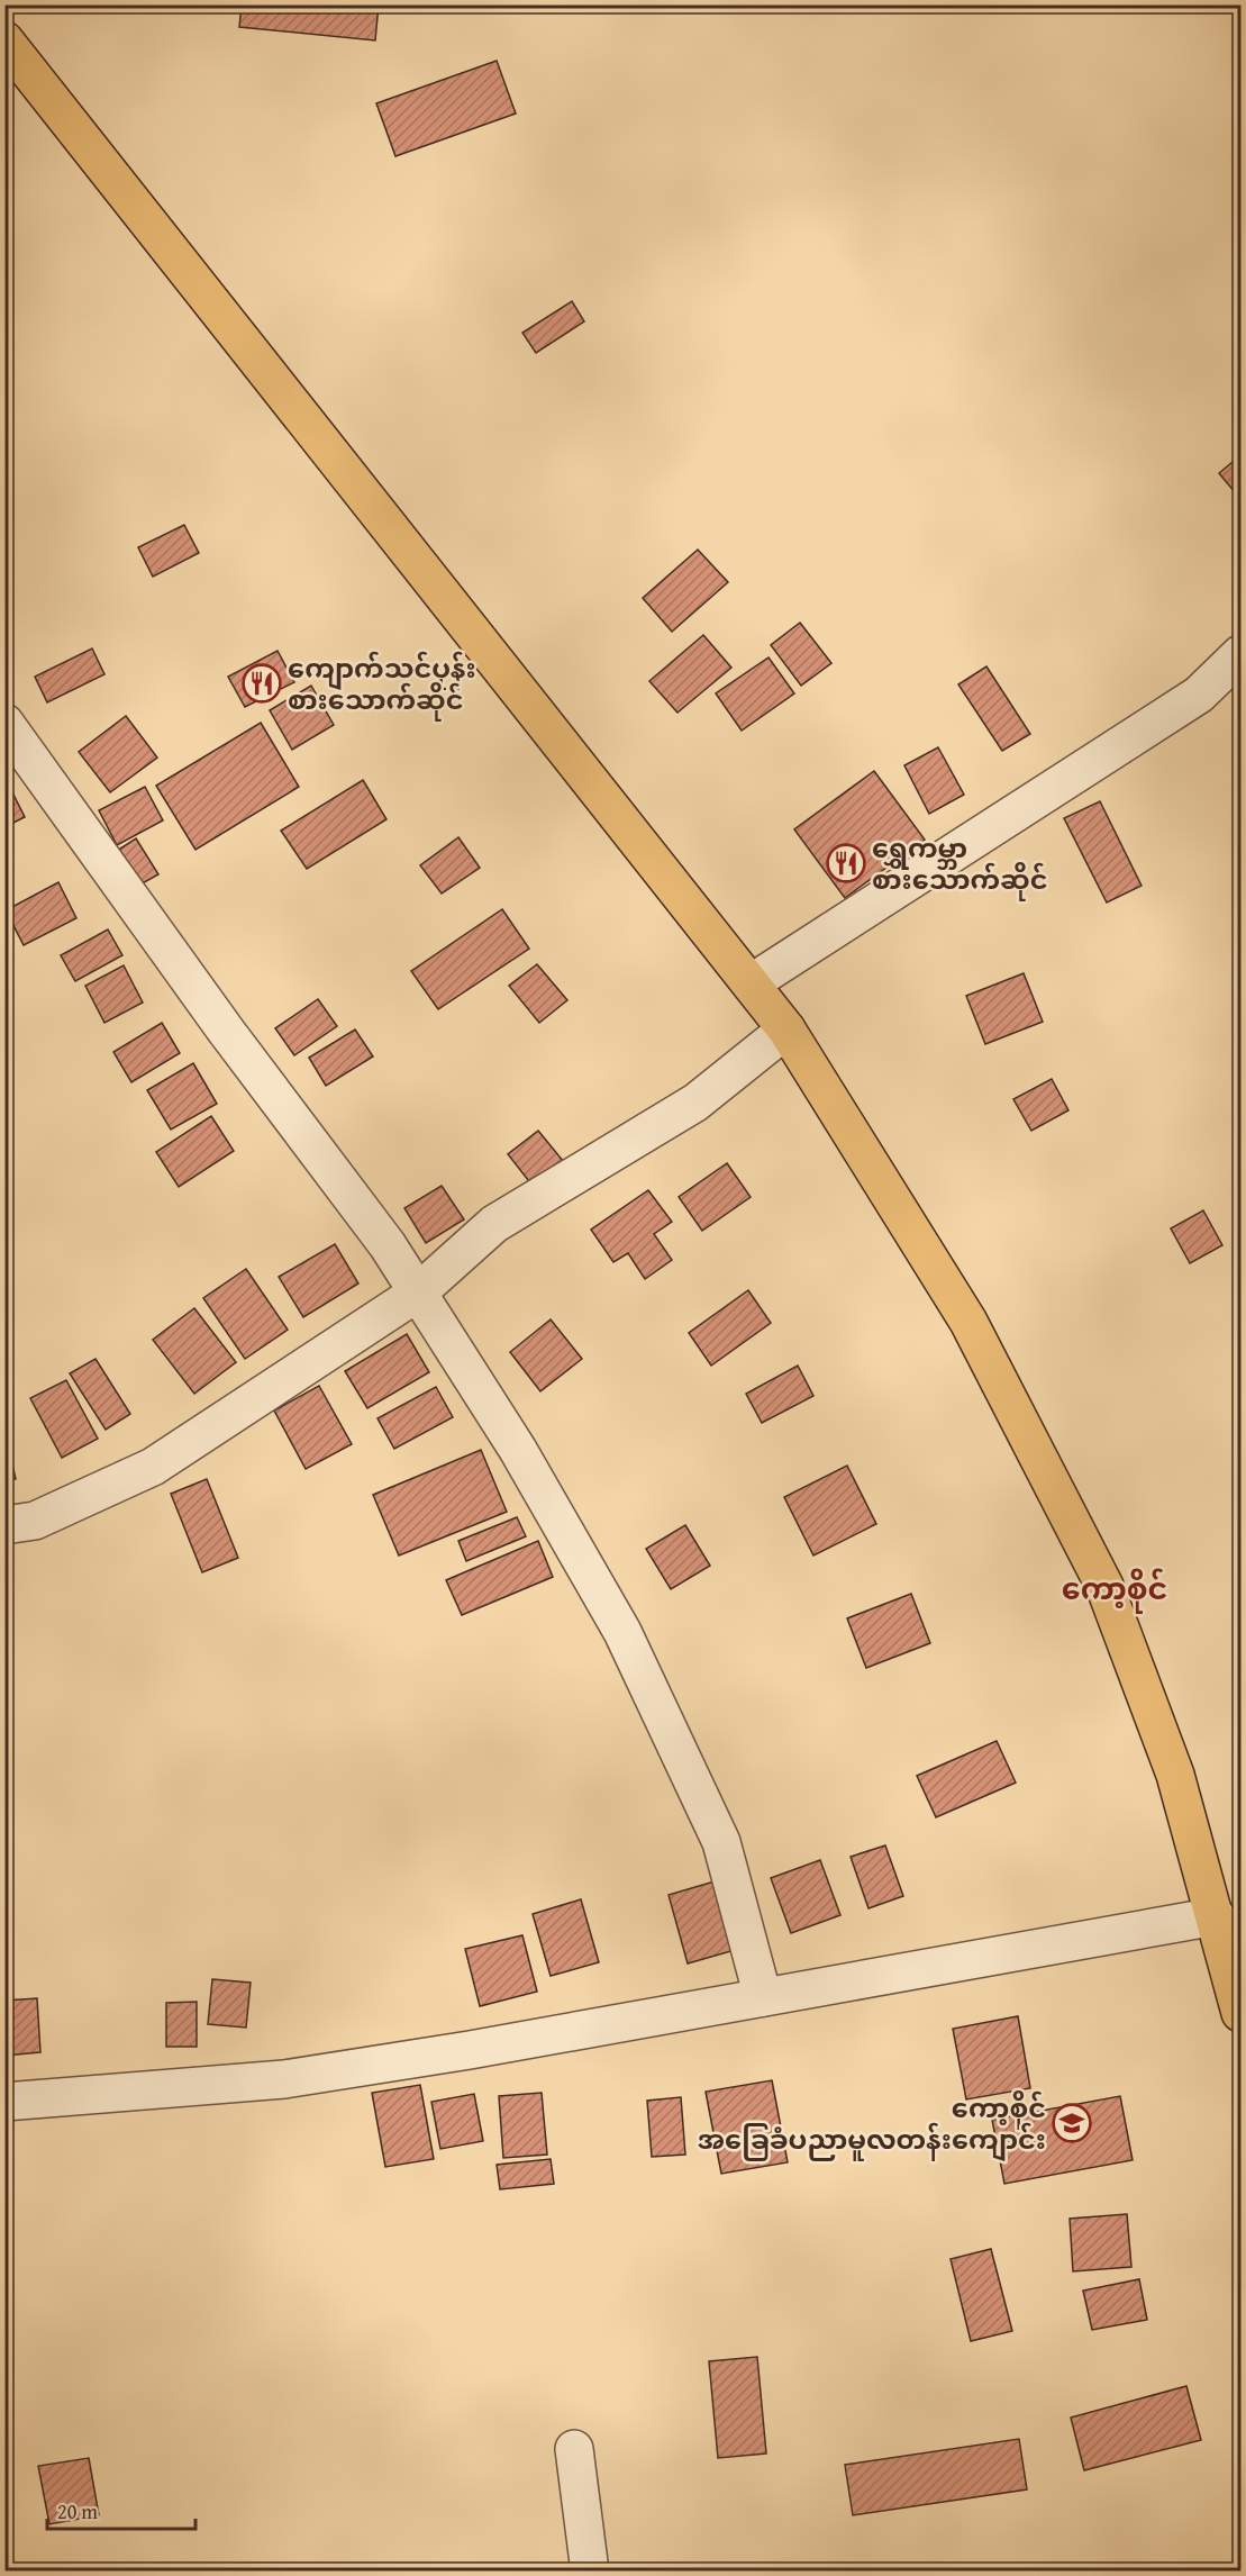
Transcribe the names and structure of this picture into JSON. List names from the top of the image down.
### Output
{
  "districts": ["ကော့စိုင်"],
  "places": {
    "restaurant": ["ကျောက်သင်ပုန်း စားသောက်ဆိုင်", "ရွှေကမ္ဘာ စားသောက်ဆိုင်"],
    "school or university": ["ကော့စိုင် အခြေခံပညာမူလတန်းကျောင်း"]
  },
  "scale_bar": "20 m"
}
